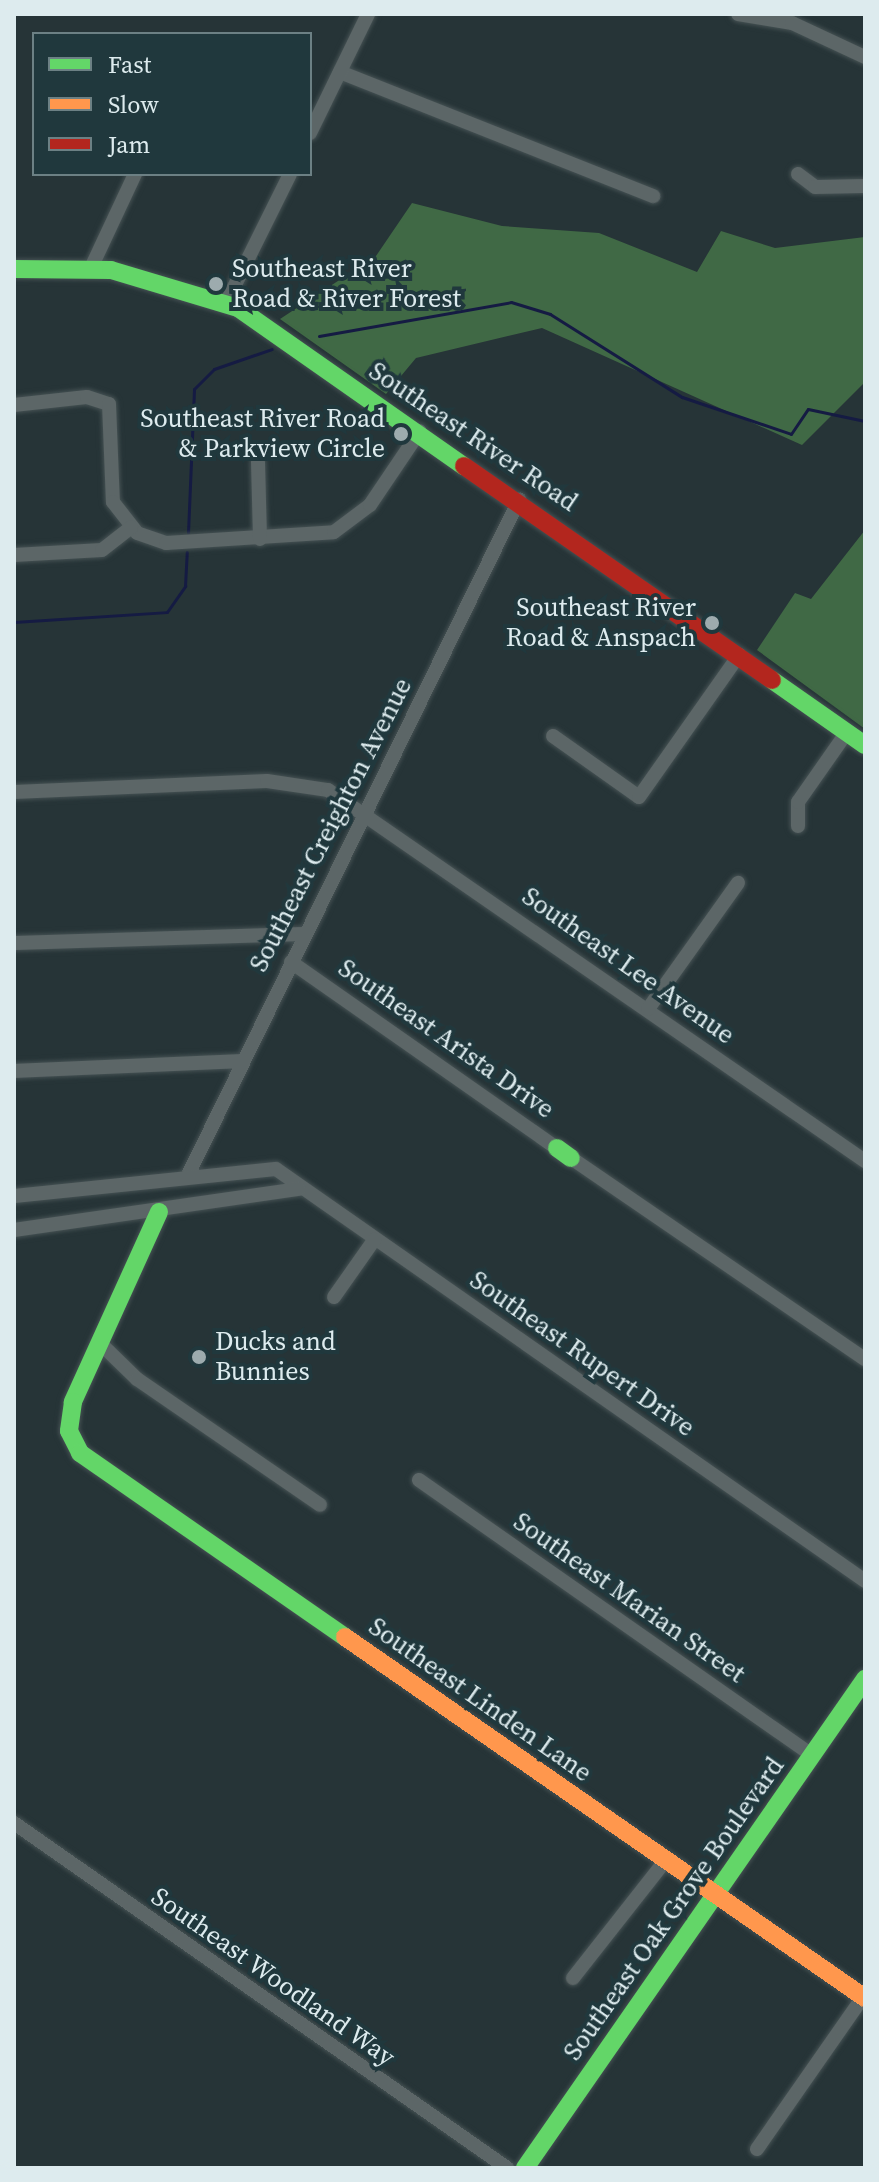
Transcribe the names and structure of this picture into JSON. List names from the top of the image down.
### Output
{
  "streets": {
    "street": [
      "Southeast River Road",
      "Southeast Creighton Avenue",
      "Southeast Lee Avenue",
      "Southeast Arista Drive",
      "Southeast Rupert Drive",
      "Southeast Marian Street",
      "Southeast Linden Lane",
      "Southeast Oak Grove Boulevard",
      "Southeast Woodland Way"
    ]
  },
  "crossings": [
    ["Southeast River Road", "Southeast Creighton Avenue"],
    ["Southeast Creighton Avenue", "Southeast Lee Avenue"],
    ["Southeast Creighton Avenue", "Southeast Arista Drive"],
    ["Southeast Creighton Avenue", "Southeast Rupert Drive"],
    ["Southeast Marian Street", "Southeast Oak Grove Boulevard"],
    ["Southeast Linden Lane", "Southeast Oak Grove Boulevard"]
  ],
  "places": [
    "Southeast River Road & River Forest",
    "Southeast River Road & Parkview Circle",
    "Southeast River Road & Anspach",
    "Ducks and Bunnies"
  ],
  "legend": ["Fast", "Slow", "Jam"]
}
